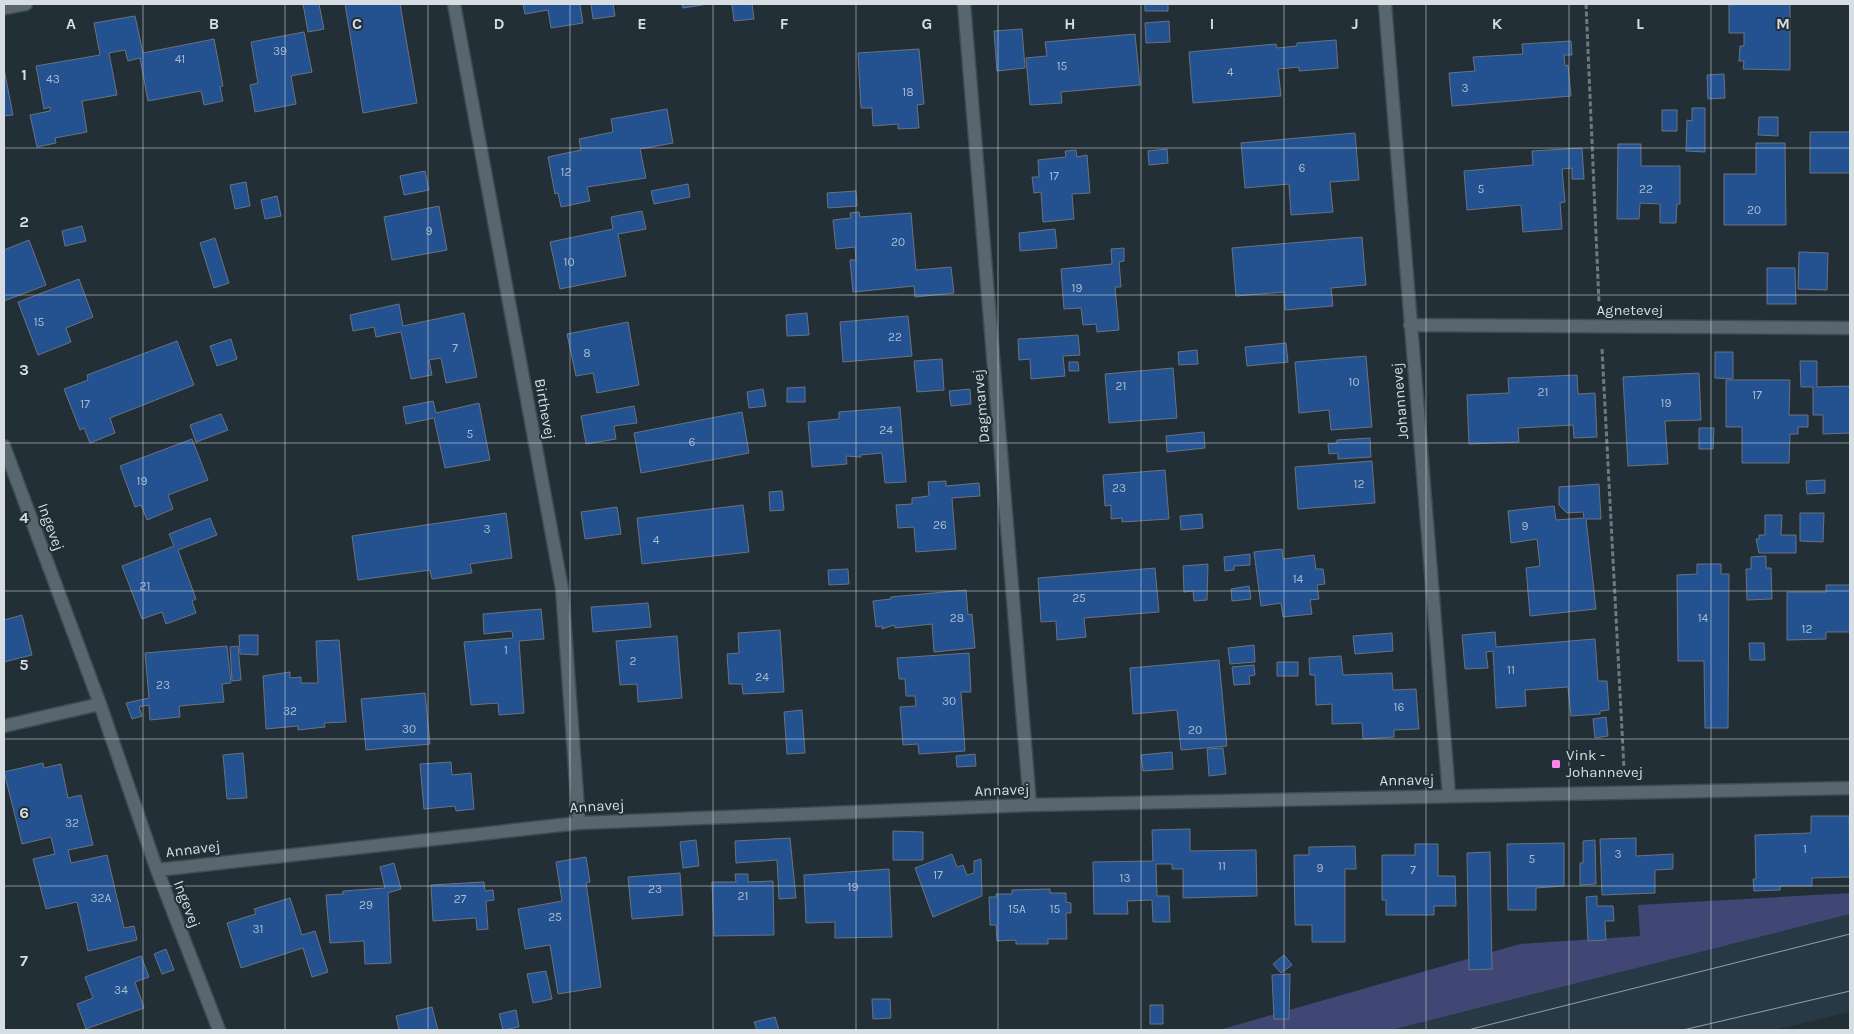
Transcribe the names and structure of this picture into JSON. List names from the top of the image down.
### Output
{
  "streets": {
    "street": [
      "Agnetevej",
      "Johannevej",
      "Dagmarvej",
      "Birthevej",
      "Ingevej",
      "Annavej"
    ]
  },
  "crossings": [
    ["Agnetevej", "Johannevej"],
    ["Johannevej", "Annavej"],
    ["Dagmarvej", "Annavej"],
    ["Birthevej", "Annavej"],
    ["Ingevej", "Annavej"]
  ],
  "places": {
    "transit": ["Vink - Johannevej"]
  },
  "house_numbers": [
    "39",
    "41",
    "15",
    "4",
    "43",
    "3",
    "18",
    "6",
    "12",
    "17",
    "5",
    "22",
    "20",
    "9",
    "20",
    "10",
    "19",
    "15",
    "22",
    "7",
    "8",
    "10",
    "21",
    "21",
    "17",
    "19",
    "17",
    "24",
    "5",
    "6",
    "19",
    "12",
    "23",
    "26",
    "9",
    "3",
    "4",
    "14",
    "21",
    "25",
    "28",
    "14",
    "12",
    "1",
    "2",
    "11",
    "24",
    "23",
    "30",
    "16",
    "32",
    "30",
    "20",
    "32",
    "1",
    "3",
    "5",
    "11",
    "9",
    "7",
    "17",
    "13",
    "19",
    "23",
    "21",
    "32A",
    "27",
    "29",
    "15A",
    "15",
    "25",
    "31",
    "34"
  ],
  "grid": {
    "columns": [
      "A",
      "B",
      "C",
      "D",
      "E",
      "F",
      "G",
      "H",
      "I",
      "J",
      "K",
      "L",
      "M"
    ],
    "rows": [
      "1",
      "2",
      "3",
      "4",
      "5",
      "6",
      "7"
    ]
  }
}
